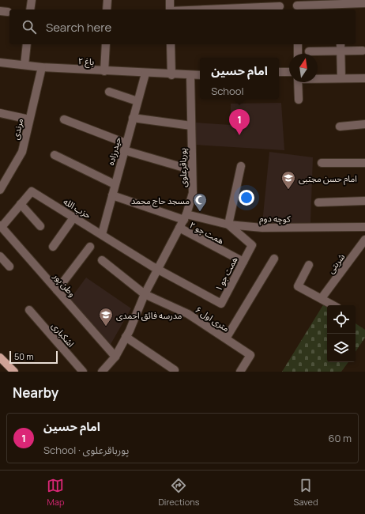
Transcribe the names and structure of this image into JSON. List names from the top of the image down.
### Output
{
  "streets": {
    "street": [
      "باغ ۲",
      "مرندی",
      "حیدرزاده",
      "پورباقرعلوی",
      "حزب الله",
      "کوچه دوم",
      "همت جو ۲",
      "شربتی",
      "همت جو ۱",
      "وطن پور",
      "۶ متری اول",
      "اشکباری"
    ]
  },
  "crossings": [
    ["باغ ۲", "مرندی"],
    ["باغ ۲", "حیدرزاده"],
    ["باغ ۲", "پورباقرعلوی"],
    ["حیدرزاده", "حزب الله"],
    ["حیدرزاده", "کوچه دوم"],
    ["پورباقرعلوی", "حزب الله"],
    ["پورباقرعلوی", "کوچه دوم"],
    ["پورباقرعلوی", "همت جو ۲"],
    ["پورباقرعلوی", "همت جو ۱"],
    ["پورباقرعلوی", "وطن پور"],
    ["پورباقرعلوی", "۶ متری اول"],
    ["حزب الله", "همت جو ۱"],
    ["حزب الله", "وطن پور"],
    ["کوچه دوم", "همت جو ۱"],
    ["همت جو ۲", "همت جو ۱"]
  ],
  "places": {
    "school or university": ["امام حسن مجتبی", "مدرسه فائق احمدی"],
    "mosque": ["مسجد حاج محمد"]
  },
  "scale_bar": "50 m",
  "north": "top",
  "page": {
    "search": "Search here",
    "popup": ["امام حسین", "School"],
    "pins": "1",
    "scale": "50 m",
    "heading": "Nearby",
    "list": [
      {
        "mark": "1",
        "name": "امام حسین",
        "note": "School · پورباقرعلوی",
        "value": "60 m"
      }
    ],
    "nav": ["Map", "Directions", "Saved"]
  }
}
